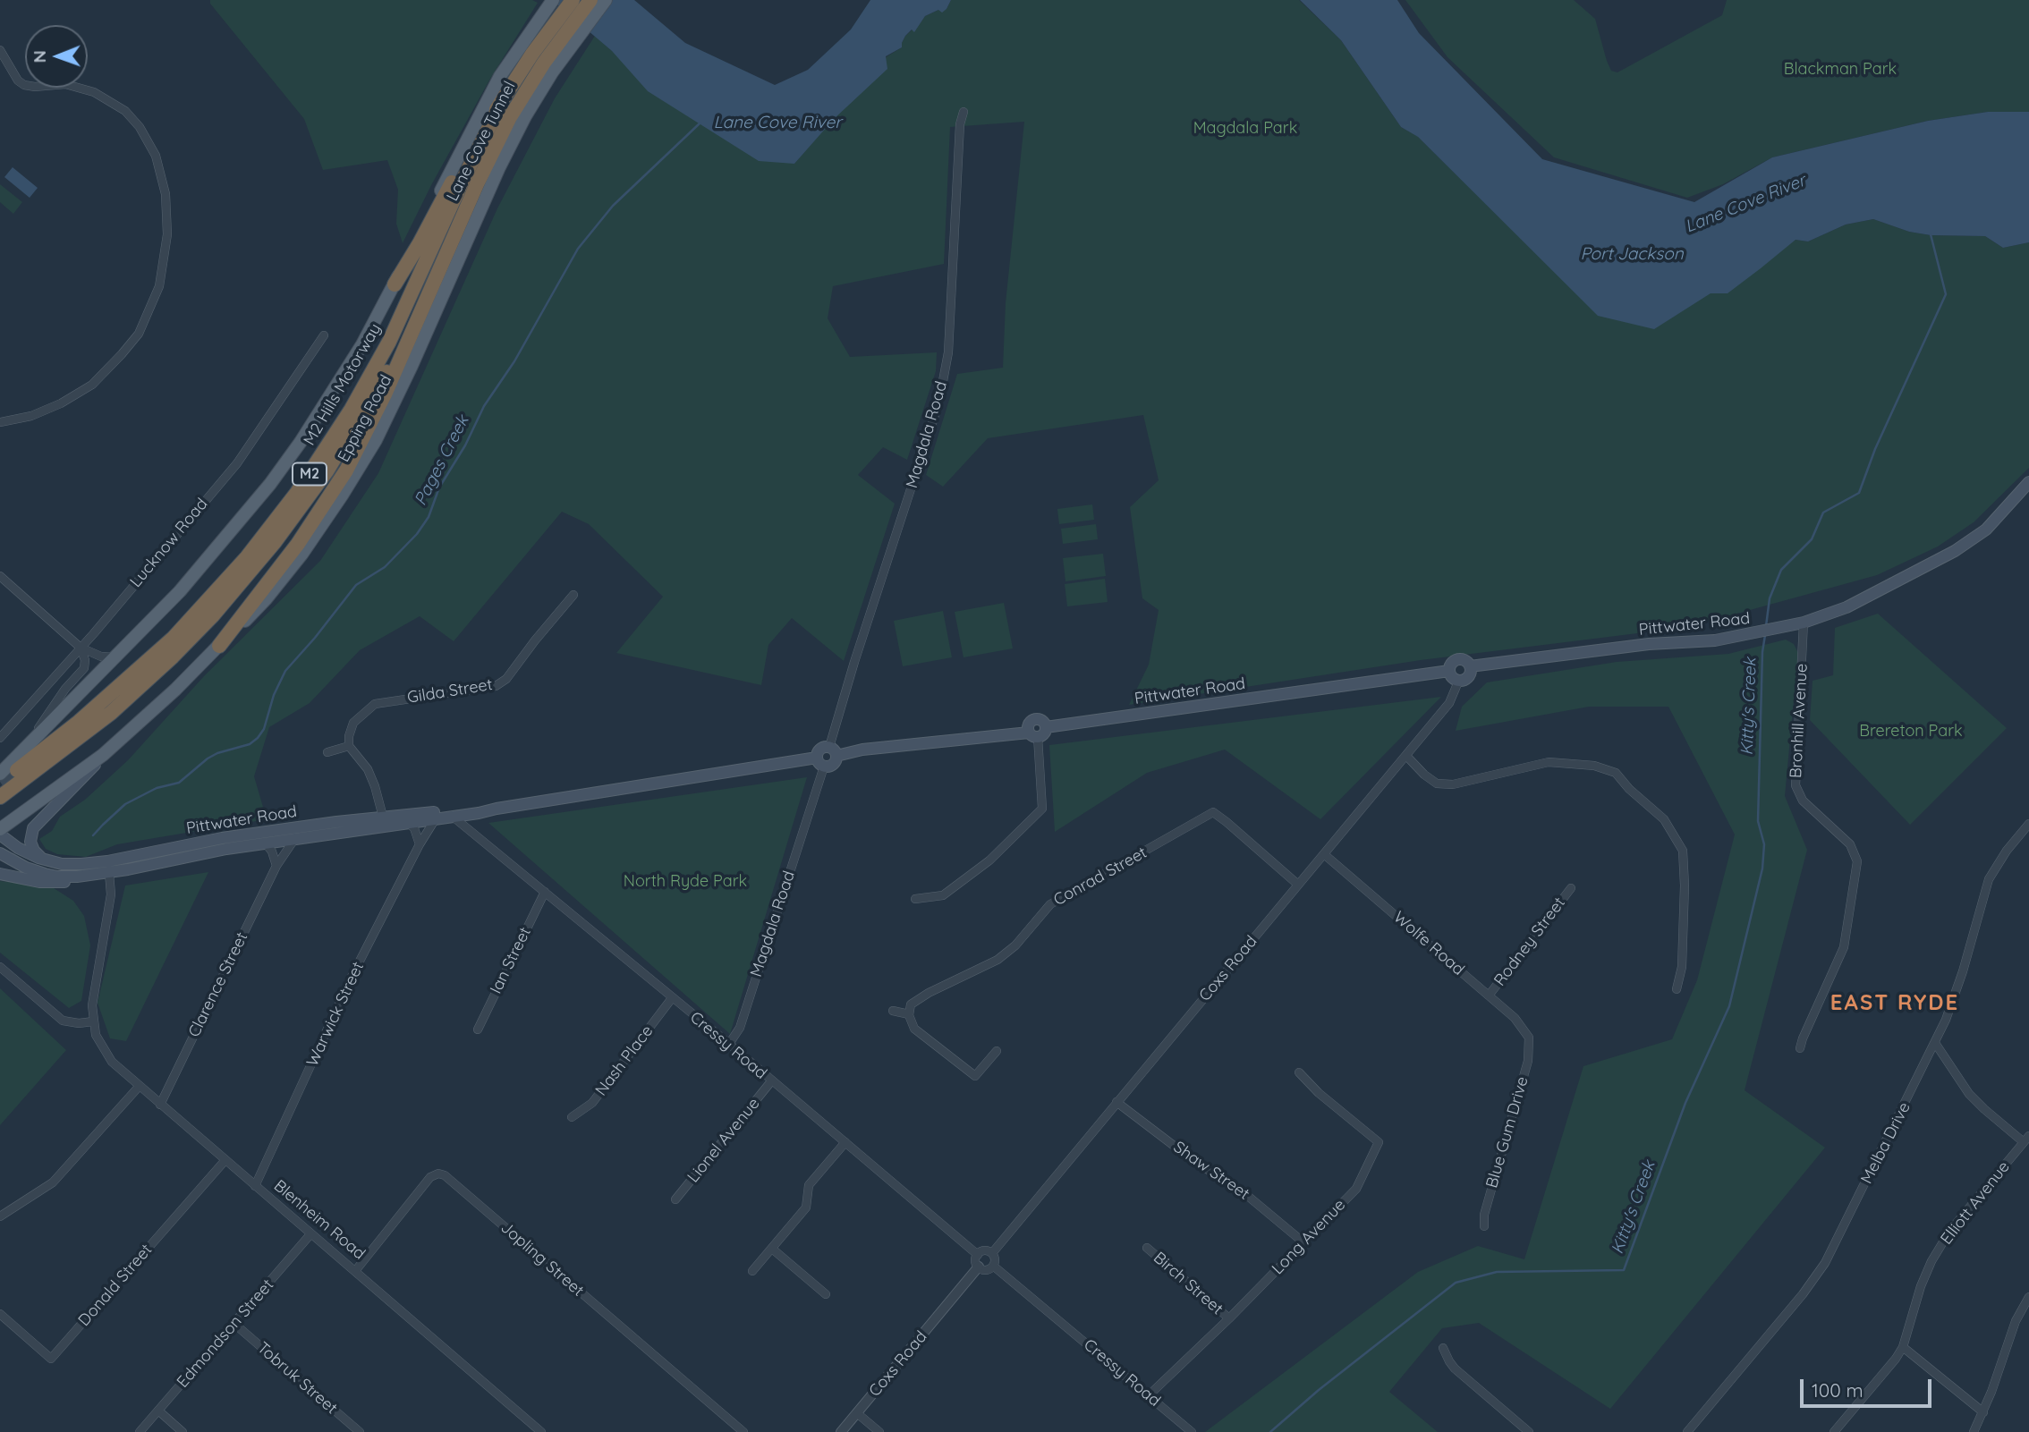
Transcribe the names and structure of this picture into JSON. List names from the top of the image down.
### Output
{
  "streets": {
    "highway": ["Lane Cove Tunnel", "M2 Hills Motorway", "M2"],
    "main road": ["Epping Road", "Pittwater Road"],
    "street": [
      "Magdala Road",
      "Lucknow Road",
      "Gilda Street",
      "Bronhill Avenue",
      "Conrad Street",
      "Rodney Street",
      "Wolfe Road",
      "Ian Street",
      "Coxs Road",
      "Clarence Street",
      "Warwick Street",
      "Cressy Road",
      "Nash Place",
      "Blue Gum Drive",
      "Lionel Avenue",
      "Melba Drive",
      "Shaw Street",
      "Elliott Avenue",
      "Blenheim Road",
      "Long Avenue",
      "Jopling Street",
      "Birch Street",
      "Donald Street",
      "Edmondson Street",
      "Tobruk Street"
    ]
  },
  "crossings": [
    ["Lane Cove Tunnel", "M2 Hills Motorway"],
    ["Lane Cove Tunnel", "Epping Road"],
    ["Lane Cove Tunnel", "M2"],
    ["M2 Hills Motorway", "M2"],
    ["Epping Road", "M2"],
    ["Magdala Road", "Pittwater Road"],
    ["Magdala Road", "Cressy Road"],
    ["Pittwater Road", "Bronhill Avenue"],
    ["Pittwater Road", "Coxs Road"],
    ["Pittwater Road", "Clarence Street"],
    ["Pittwater Road", "Warwick Street"],
    ["Pittwater Road", "Cressy Road"],
    ["Pittwater Road", "Blenheim Road"],
    ["Conrad Street", "Coxs Road"],
    ["Rodney Street", "Wolfe Road"],
    ["Wolfe Road", "Coxs Road"],
    ["Wolfe Road", "Blue Gum Drive"],
    ["Ian Street", "Cressy Road"],
    ["Coxs Road", "Cressy Road"],
    ["Coxs Road", "Shaw Street"],
    ["Clarence Street", "Blenheim Road"],
    ["Warwick Street", "Blenheim Road"],
    ["Cressy Road", "Nash Place"],
    ["Cressy Road", "Lionel Avenue"],
    ["Cressy Road", "Long Avenue"],
    ["Shaw Street", "Long Avenue"],
    ["Blenheim Road", "Jopling Street"],
    ["Blenheim Road", "Donald Street"],
    ["Blenheim Road", "Edmondson Street"],
    ["Long Avenue", "Birch Street"],
    ["Edmondson Street", "Tobruk Street"]
  ],
  "districts": ["EAST RYDE"],
  "water": [
    "Lane Cove River",
    "Port Jackson",
    "Pages Creek",
    "Kitty's Creek"
  ],
  "parks": [
    "Blackman Park",
    "Magdala Park",
    "Brereton Park",
    "North Ryde Park"
  ],
  "scale_bar": "100 m",
  "north": "left"
}
